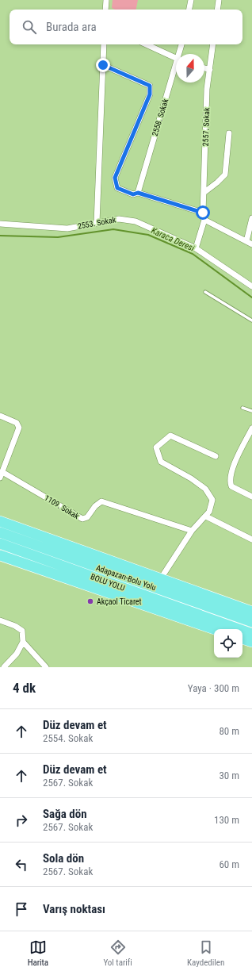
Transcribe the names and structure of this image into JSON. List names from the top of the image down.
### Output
{
  "streets": {
    "highway": ["Adapazarı-Bolu Yolu", "BOLU YOLU"],
    "street": [
      "2558. Sokak",
      "2557. Sokak",
      "2553. Sokak",
      "1109. Sokak"
    ]
  },
  "water": ["Karaca Deresi"],
  "places": ["Akçaol Ticaret"],
  "north": "top",
  "page": {
    "search": "Burada ara",
    "heading": ["4 dk", "Yaya · 300 m"],
    "list": [
      ["Düz devam et", "2554. Sokak", "80 m"],
      ["Düz devam et", "2567. Sokak", "30 m"],
      ["Sağa dön", "2567. Sokak", "130 m"],
      ["Sola dön", "2567. Sokak", "60 m"],
      "Varış noktası"
    ],
    "nav": ["Harita", "Yol tarifi", "Kaydedilen"]
  }
}
